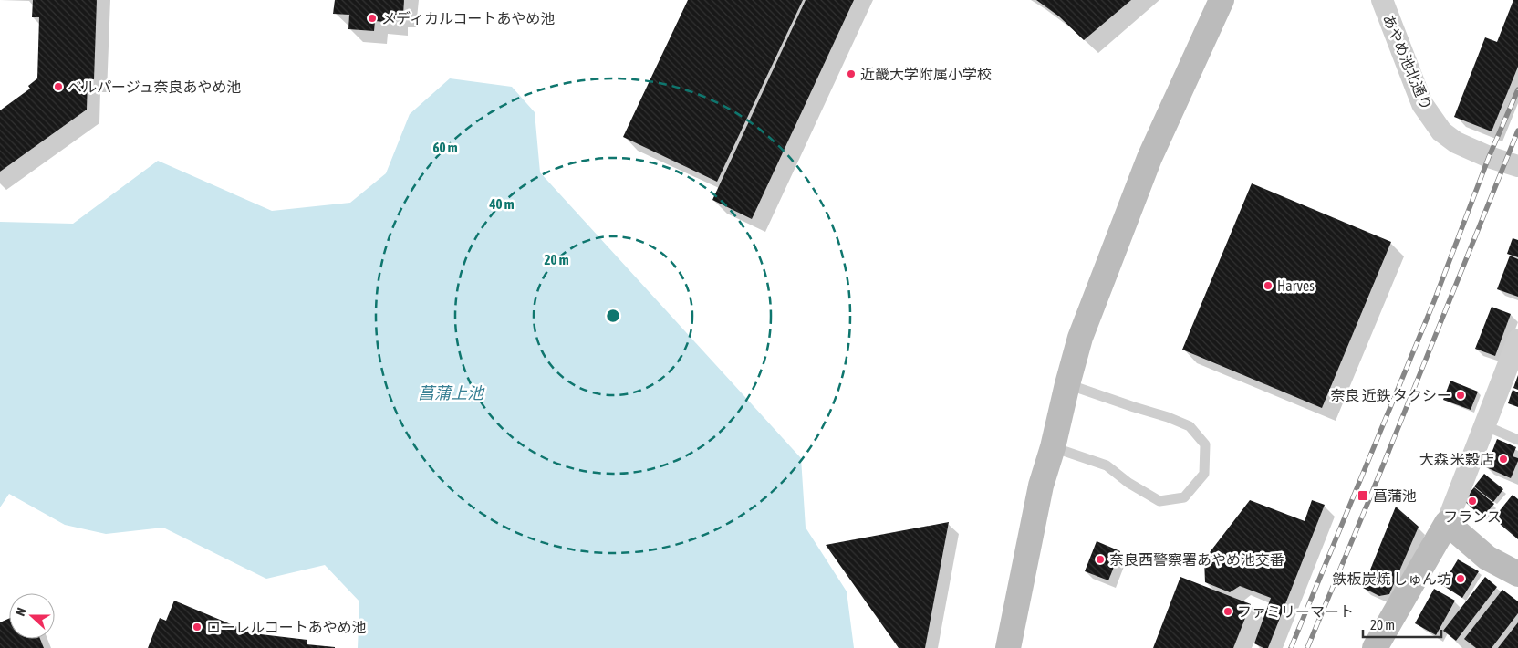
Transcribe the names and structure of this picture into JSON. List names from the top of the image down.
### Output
{
  "streets": {
    "street": ["あやめ池北通り"]
  },
  "water": ["菖蒲上池"],
  "places": {
    "other": [
      "メディカルコートあやめ池",
      "近畿大学附属小学校",
      "ベルパージュ奈良あやめ池",
      "Harves",
      "奈良 近鉄 タクシー",
      "大森 米穀店",
      "フランス",
      "奈良西警察署あやめ池交番",
      "鉄板炭焼 しゅん坊",
      "ファミリーマート",
      "ローレルコートあやめ池"
    ],
    "transit": ["菖蒲池"]
  },
  "scale_bar": "20 m",
  "north": "left",
  "rings": ["60 m", "40 m", "20 m"]
}
